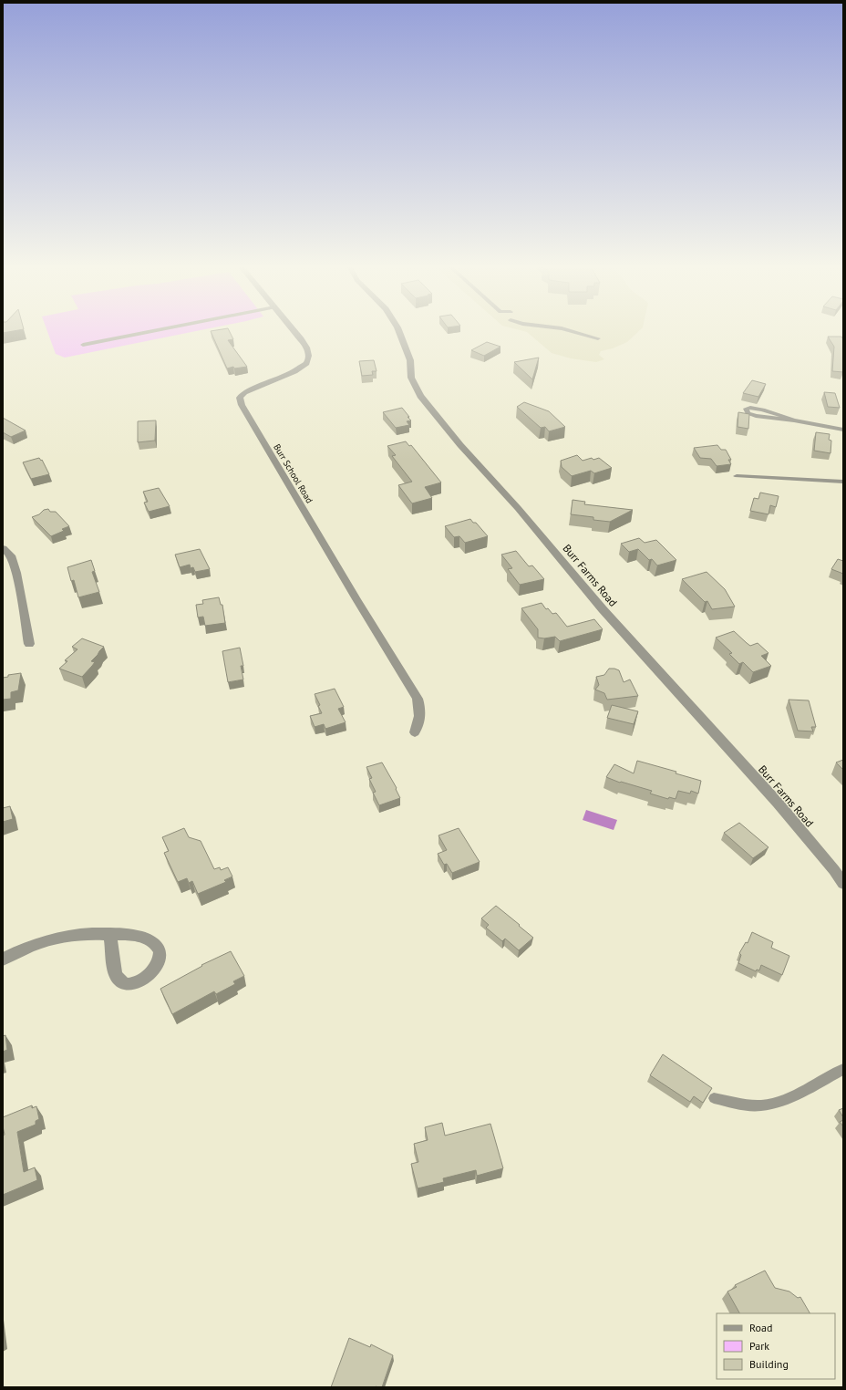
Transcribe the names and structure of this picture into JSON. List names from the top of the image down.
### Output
{
  "streets": {
    "street": ["Burr School Road", "Burr Farms Road"]
  },
  "legend": ["Road", "Park", "Building"]
}
